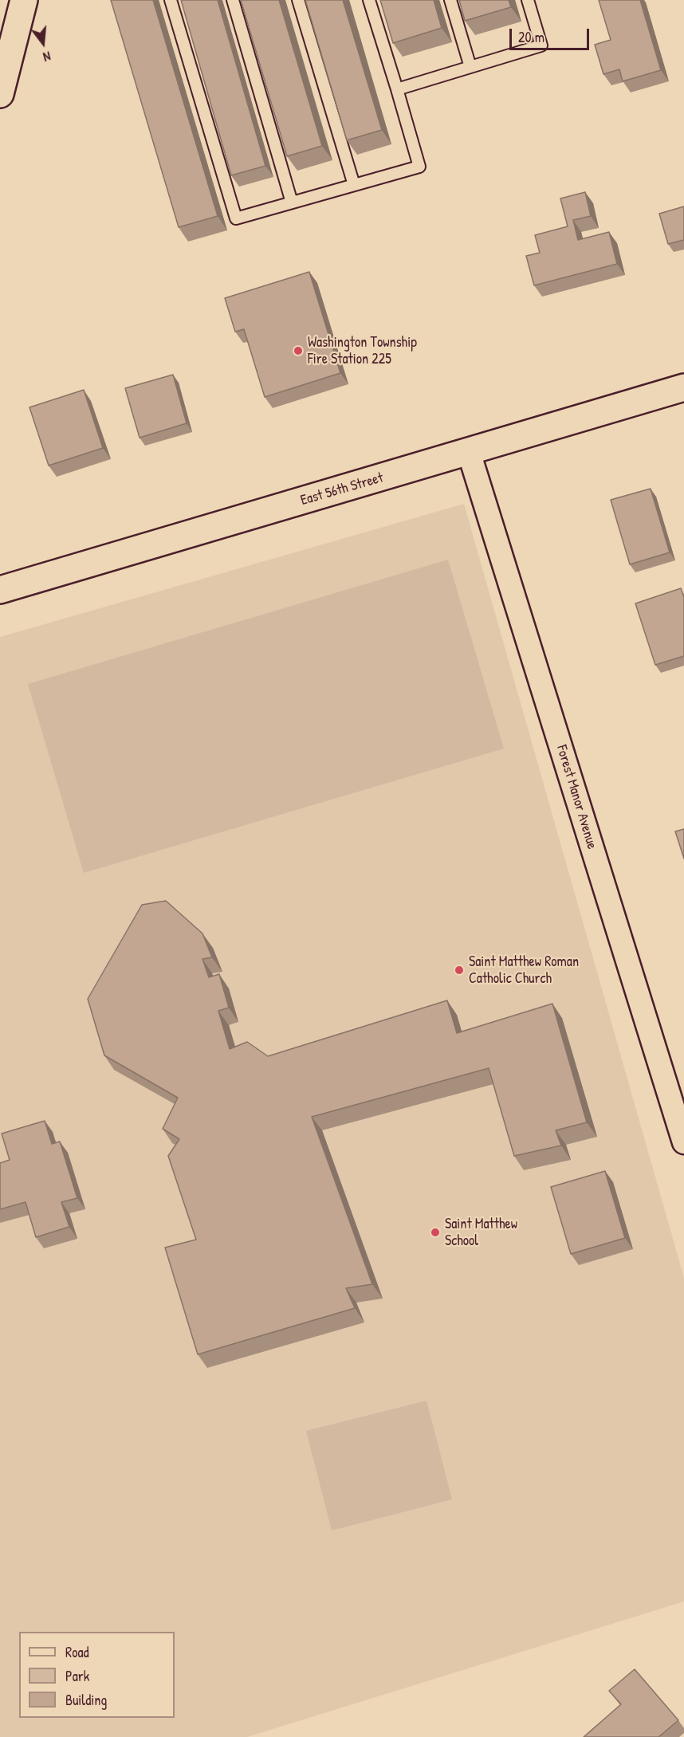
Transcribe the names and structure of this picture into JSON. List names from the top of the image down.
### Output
{
  "streets": {
    "street": ["East 56th Street", "Forest Manor Avenue"]
  },
  "crossings": [
    ["East 56th Street", "Forest Manor Avenue"]
  ],
  "places": ["Washington Township Fire Station 225", "Saint Matthew Roman Catholic Church", "Saint Matthew School"],
  "legend": ["Road", "Park", "Building"],
  "scale_bar": "20 m",
  "north": "bottom"
}
